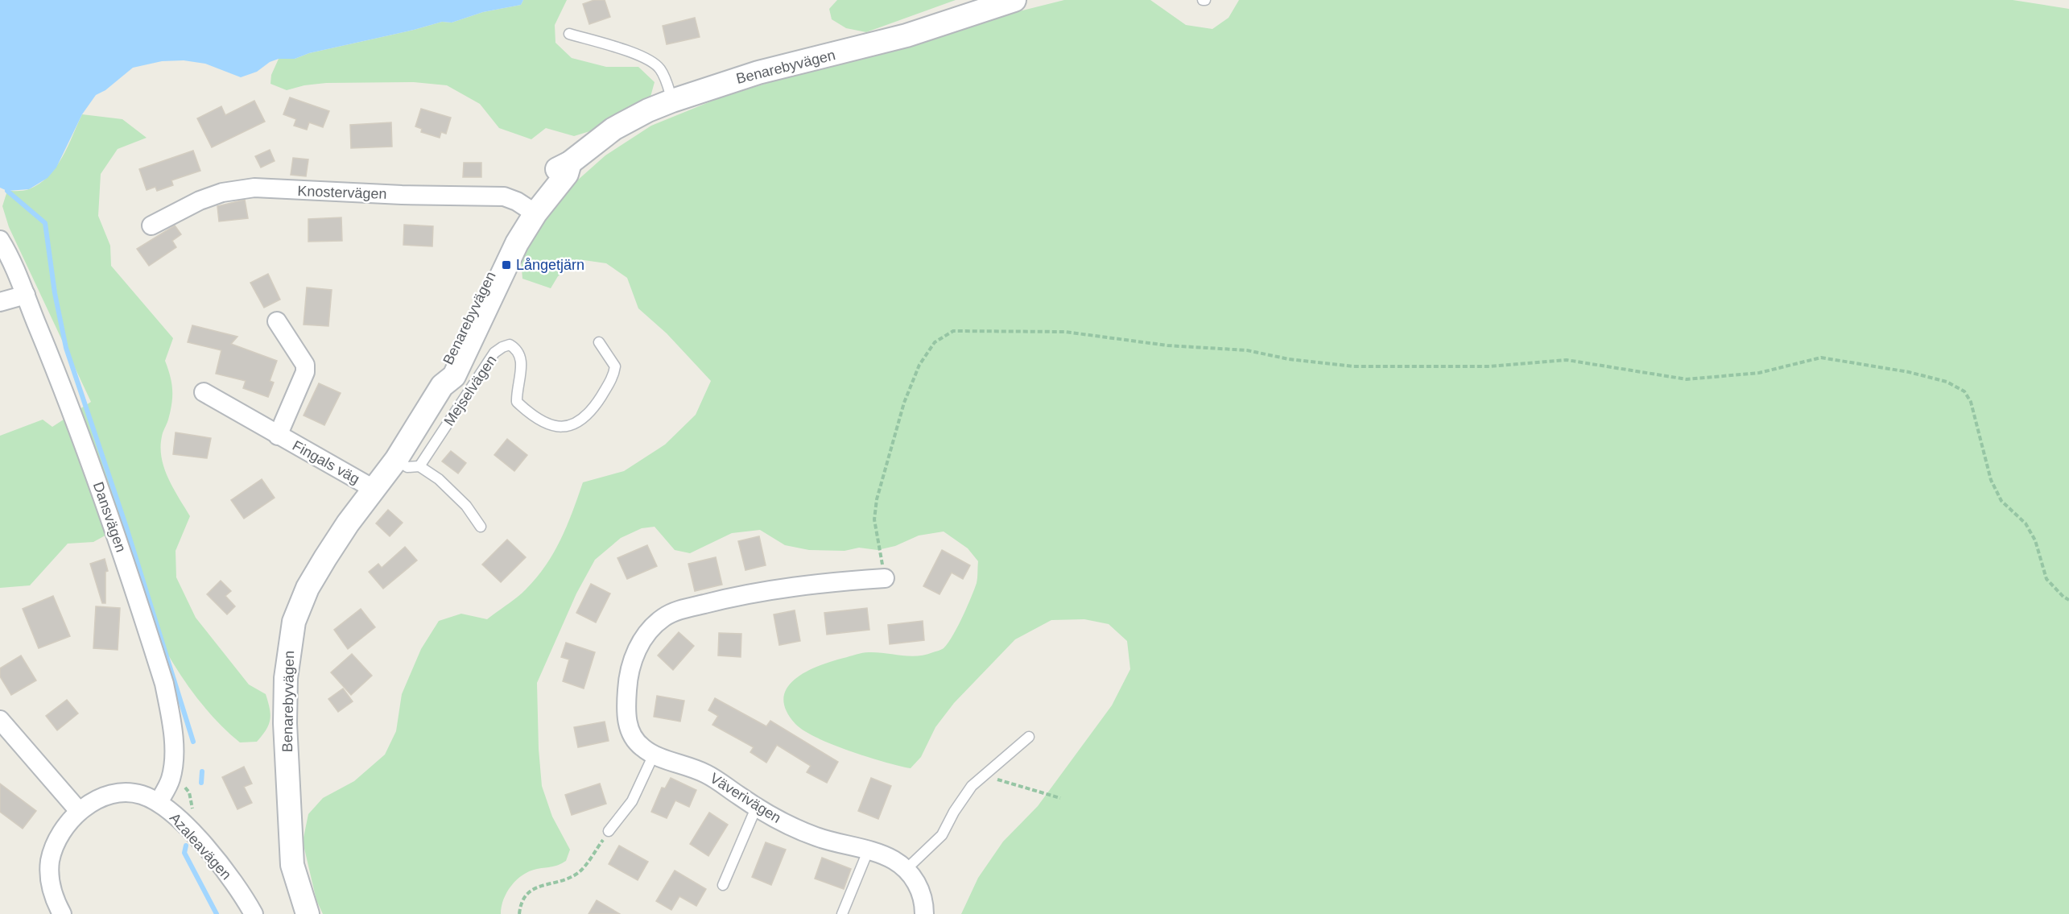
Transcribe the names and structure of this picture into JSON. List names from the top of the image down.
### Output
{
  "streets": {
    "street": [
      "Benarebyvägen",
      "Knostervägen",
      "Fingals väg",
      "Dansvägen",
      "Väverivägen",
      "Azaleavägen"
    ],
    "lane": ["Mejselvägen"]
  },
  "crossings": [
    ["Benarebyvägen", "Knostervägen"],
    ["Benarebyvägen", "Fingals väg"],
    ["Dansvägen", "Azaleavägen"]
  ],
  "places": {
    "transit": ["Långetjärn"]
  }
}
